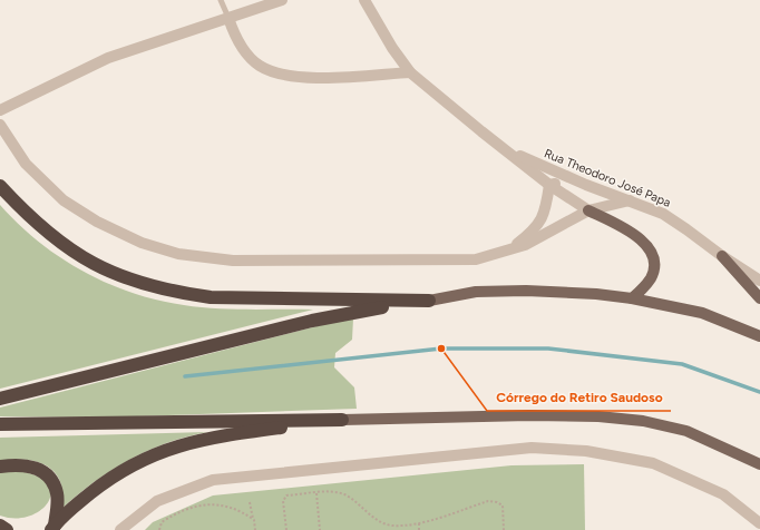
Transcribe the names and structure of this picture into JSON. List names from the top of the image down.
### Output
{
  "streets": {
    "street": ["Rua Theodoro José Papa"]
  },
  "places": ["Córrego do Retiro Saudoso"]
}
